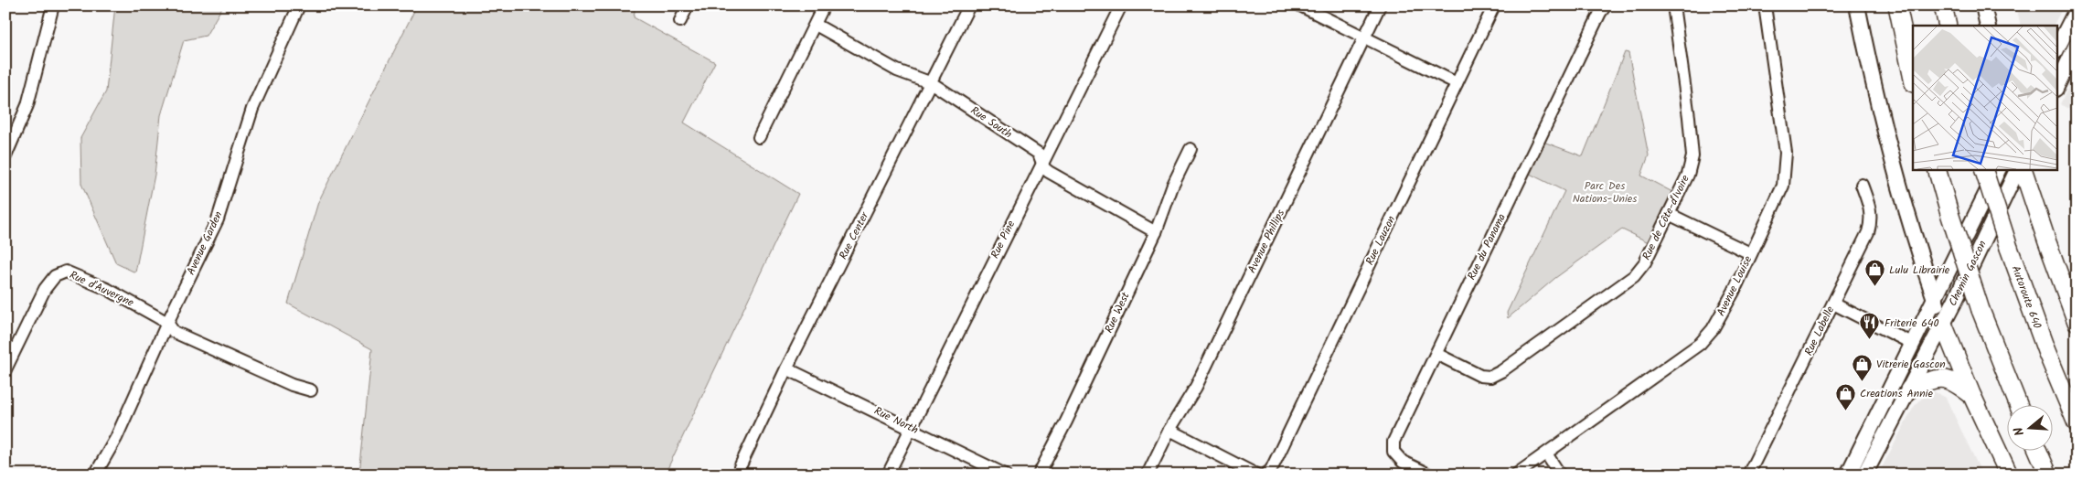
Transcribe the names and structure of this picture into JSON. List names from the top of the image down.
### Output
{
  "streets": {
    "highway": ["Autoroute 640"],
    "main road": ["Chemin Gascon"],
    "street": [
      "Rue South",
      "Rue de Côte-d'Ivoire",
      "Rue Center",
      "Rue Pine",
      "Rue Lauzon",
      "Avenue Phillips",
      "Avenue Garden",
      "Rue du Panama",
      "Avenue Louise",
      "Rue d'Auvergne",
      "Rue West",
      "Rue Labelle",
      "Rue North"
    ]
  },
  "crossings": [
    ["Rue South", "Rue Center"],
    ["Rue South", "Rue Pine"],
    ["Rue South", "Rue West"],
    ["Rue de Côte-d'Ivoire", "Rue du Panama"],
    ["Rue Center", "Rue North"],
    ["Rue Pine", "Rue North"],
    ["Avenue Garden", "Rue d'Auvergne"]
  ],
  "parks": ["Parc Des Nations-Unies"],
  "places": {
    "shop": ["Lulu Librairie", "Vitrerie Gascon", "Creations Annie"],
    "restaurant": ["Friterie 640"]
  },
  "north": "left"
}
